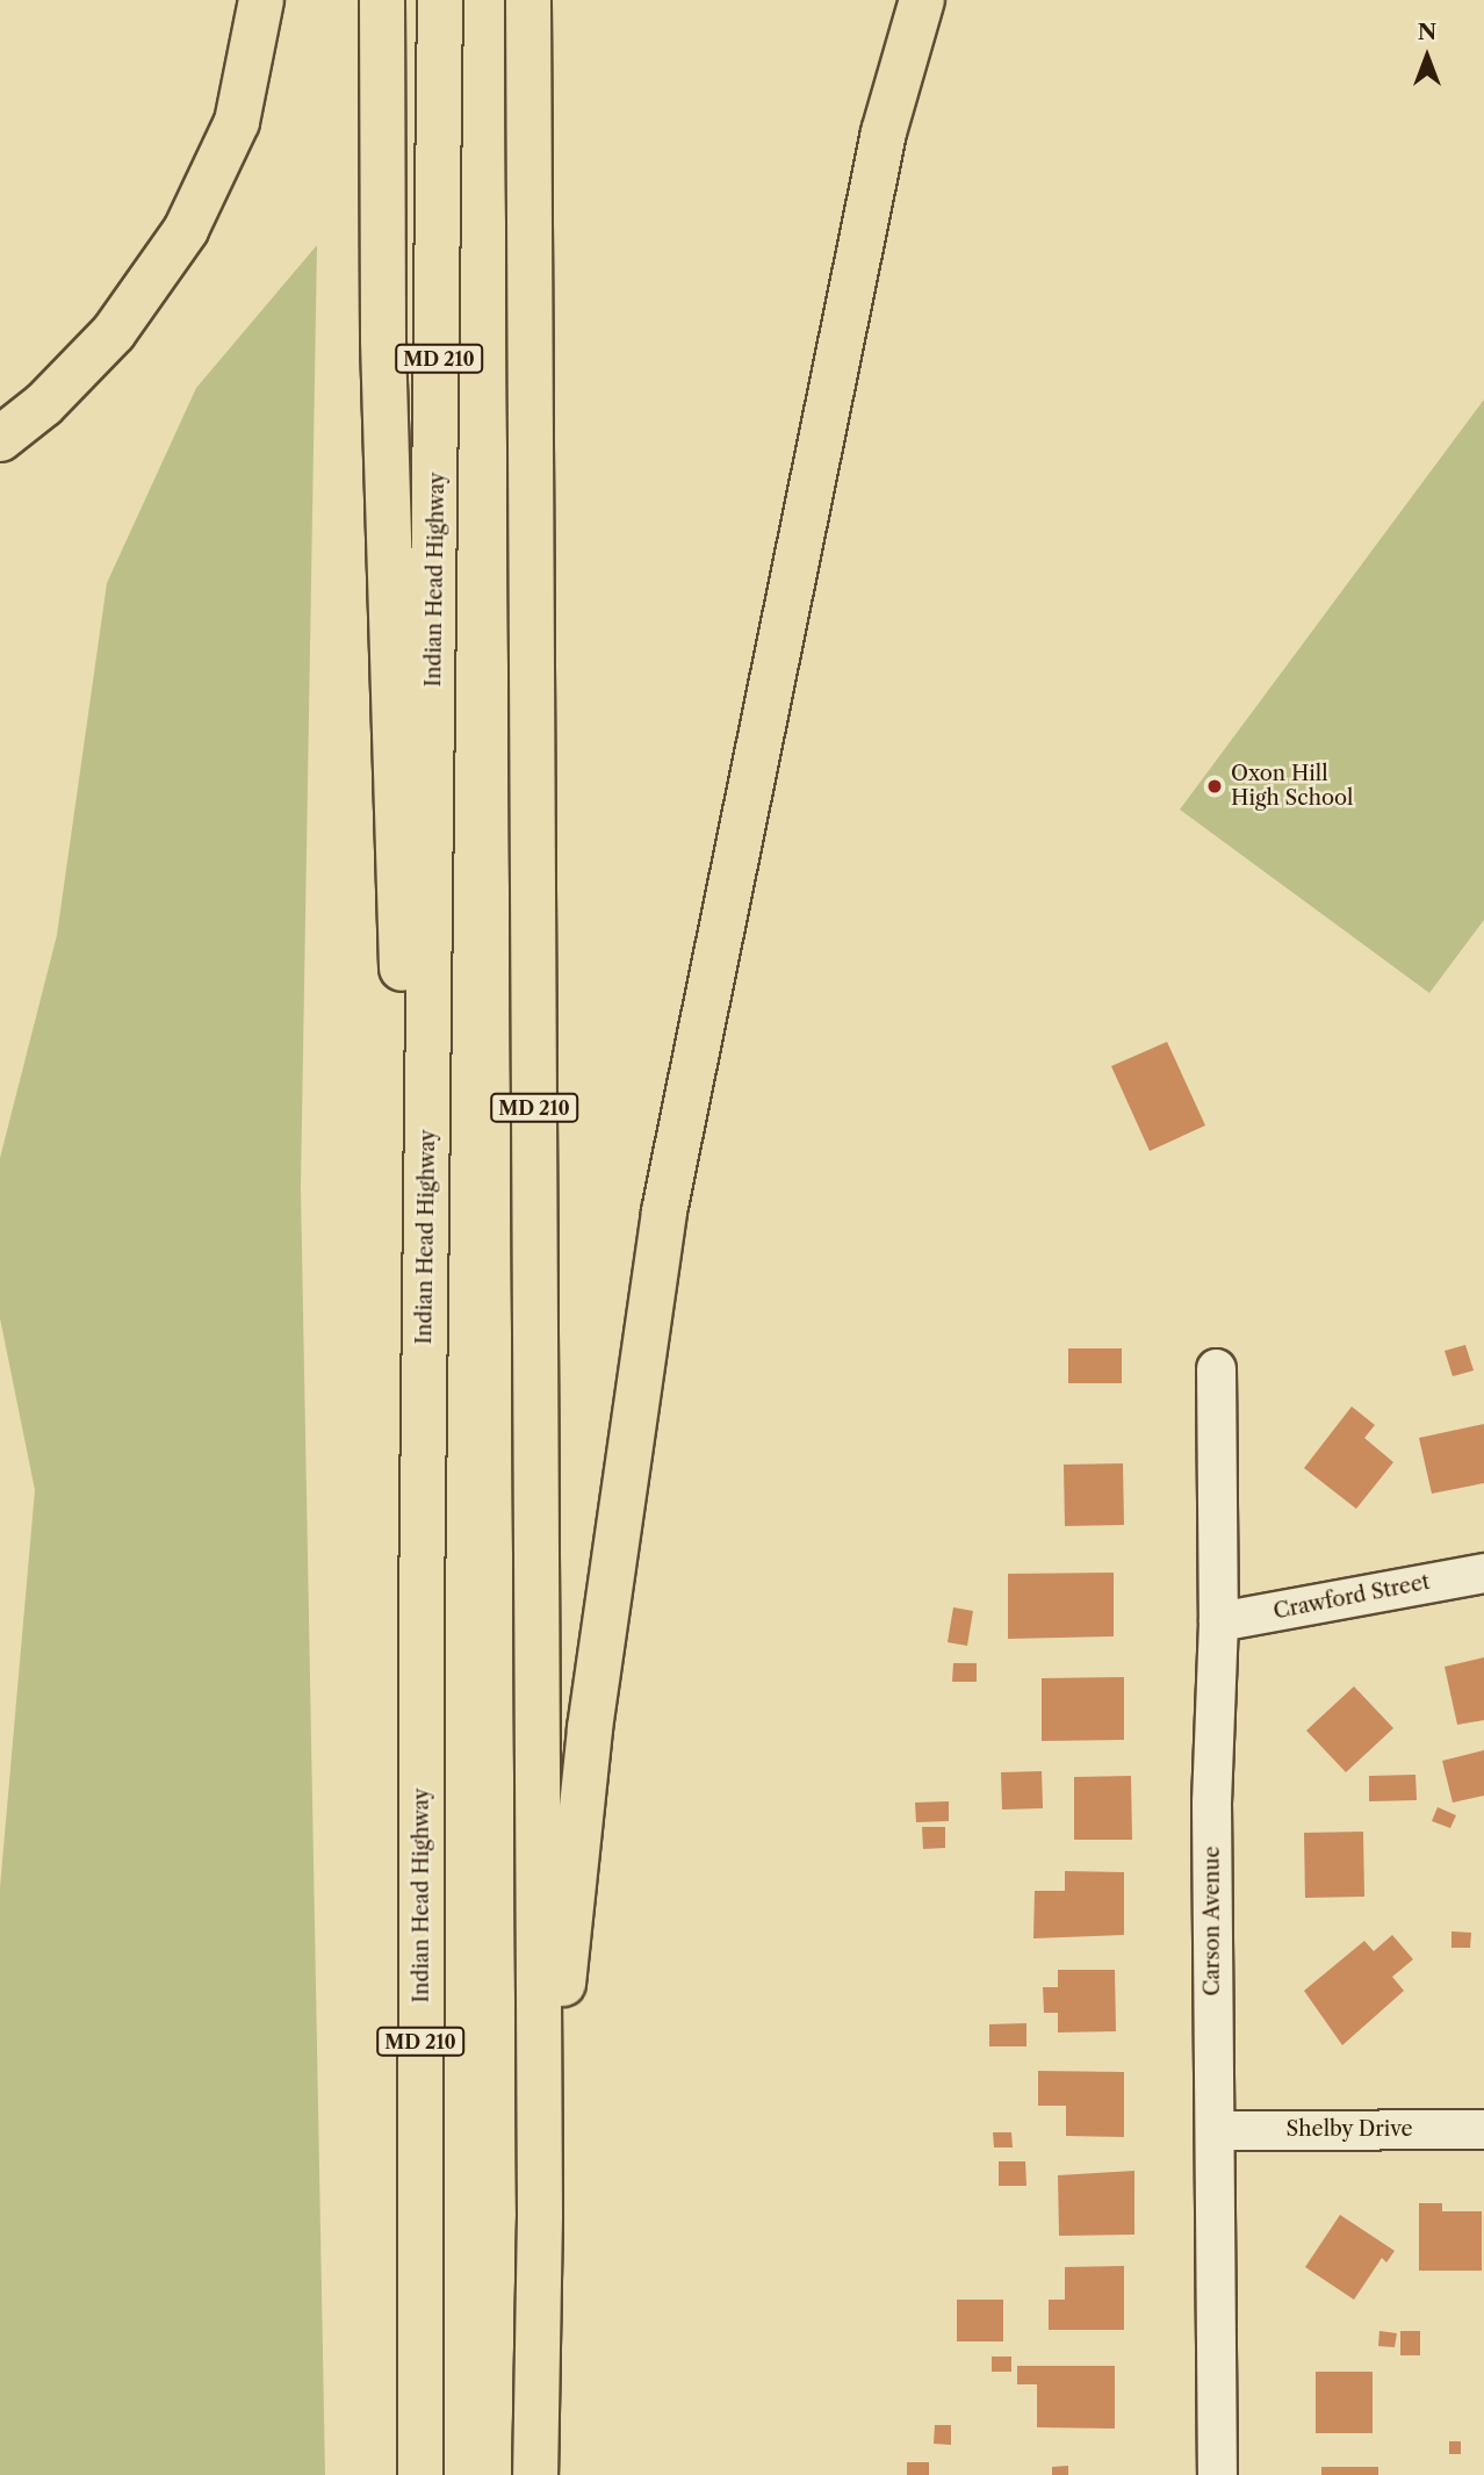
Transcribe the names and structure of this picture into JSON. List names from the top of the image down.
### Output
{
  "streets": {
    "highway": ["MD 210", "Indian Head Highway"],
    "street": ["Crawford Street", "Carson Avenue", "Shelby Drive"]
  },
  "crossings": [
    ["Crawford Street", "Carson Avenue"],
    ["Carson Avenue", "Shelby Drive"]
  ],
  "places": ["Oxon Hill High School"],
  "north": "top"
}
